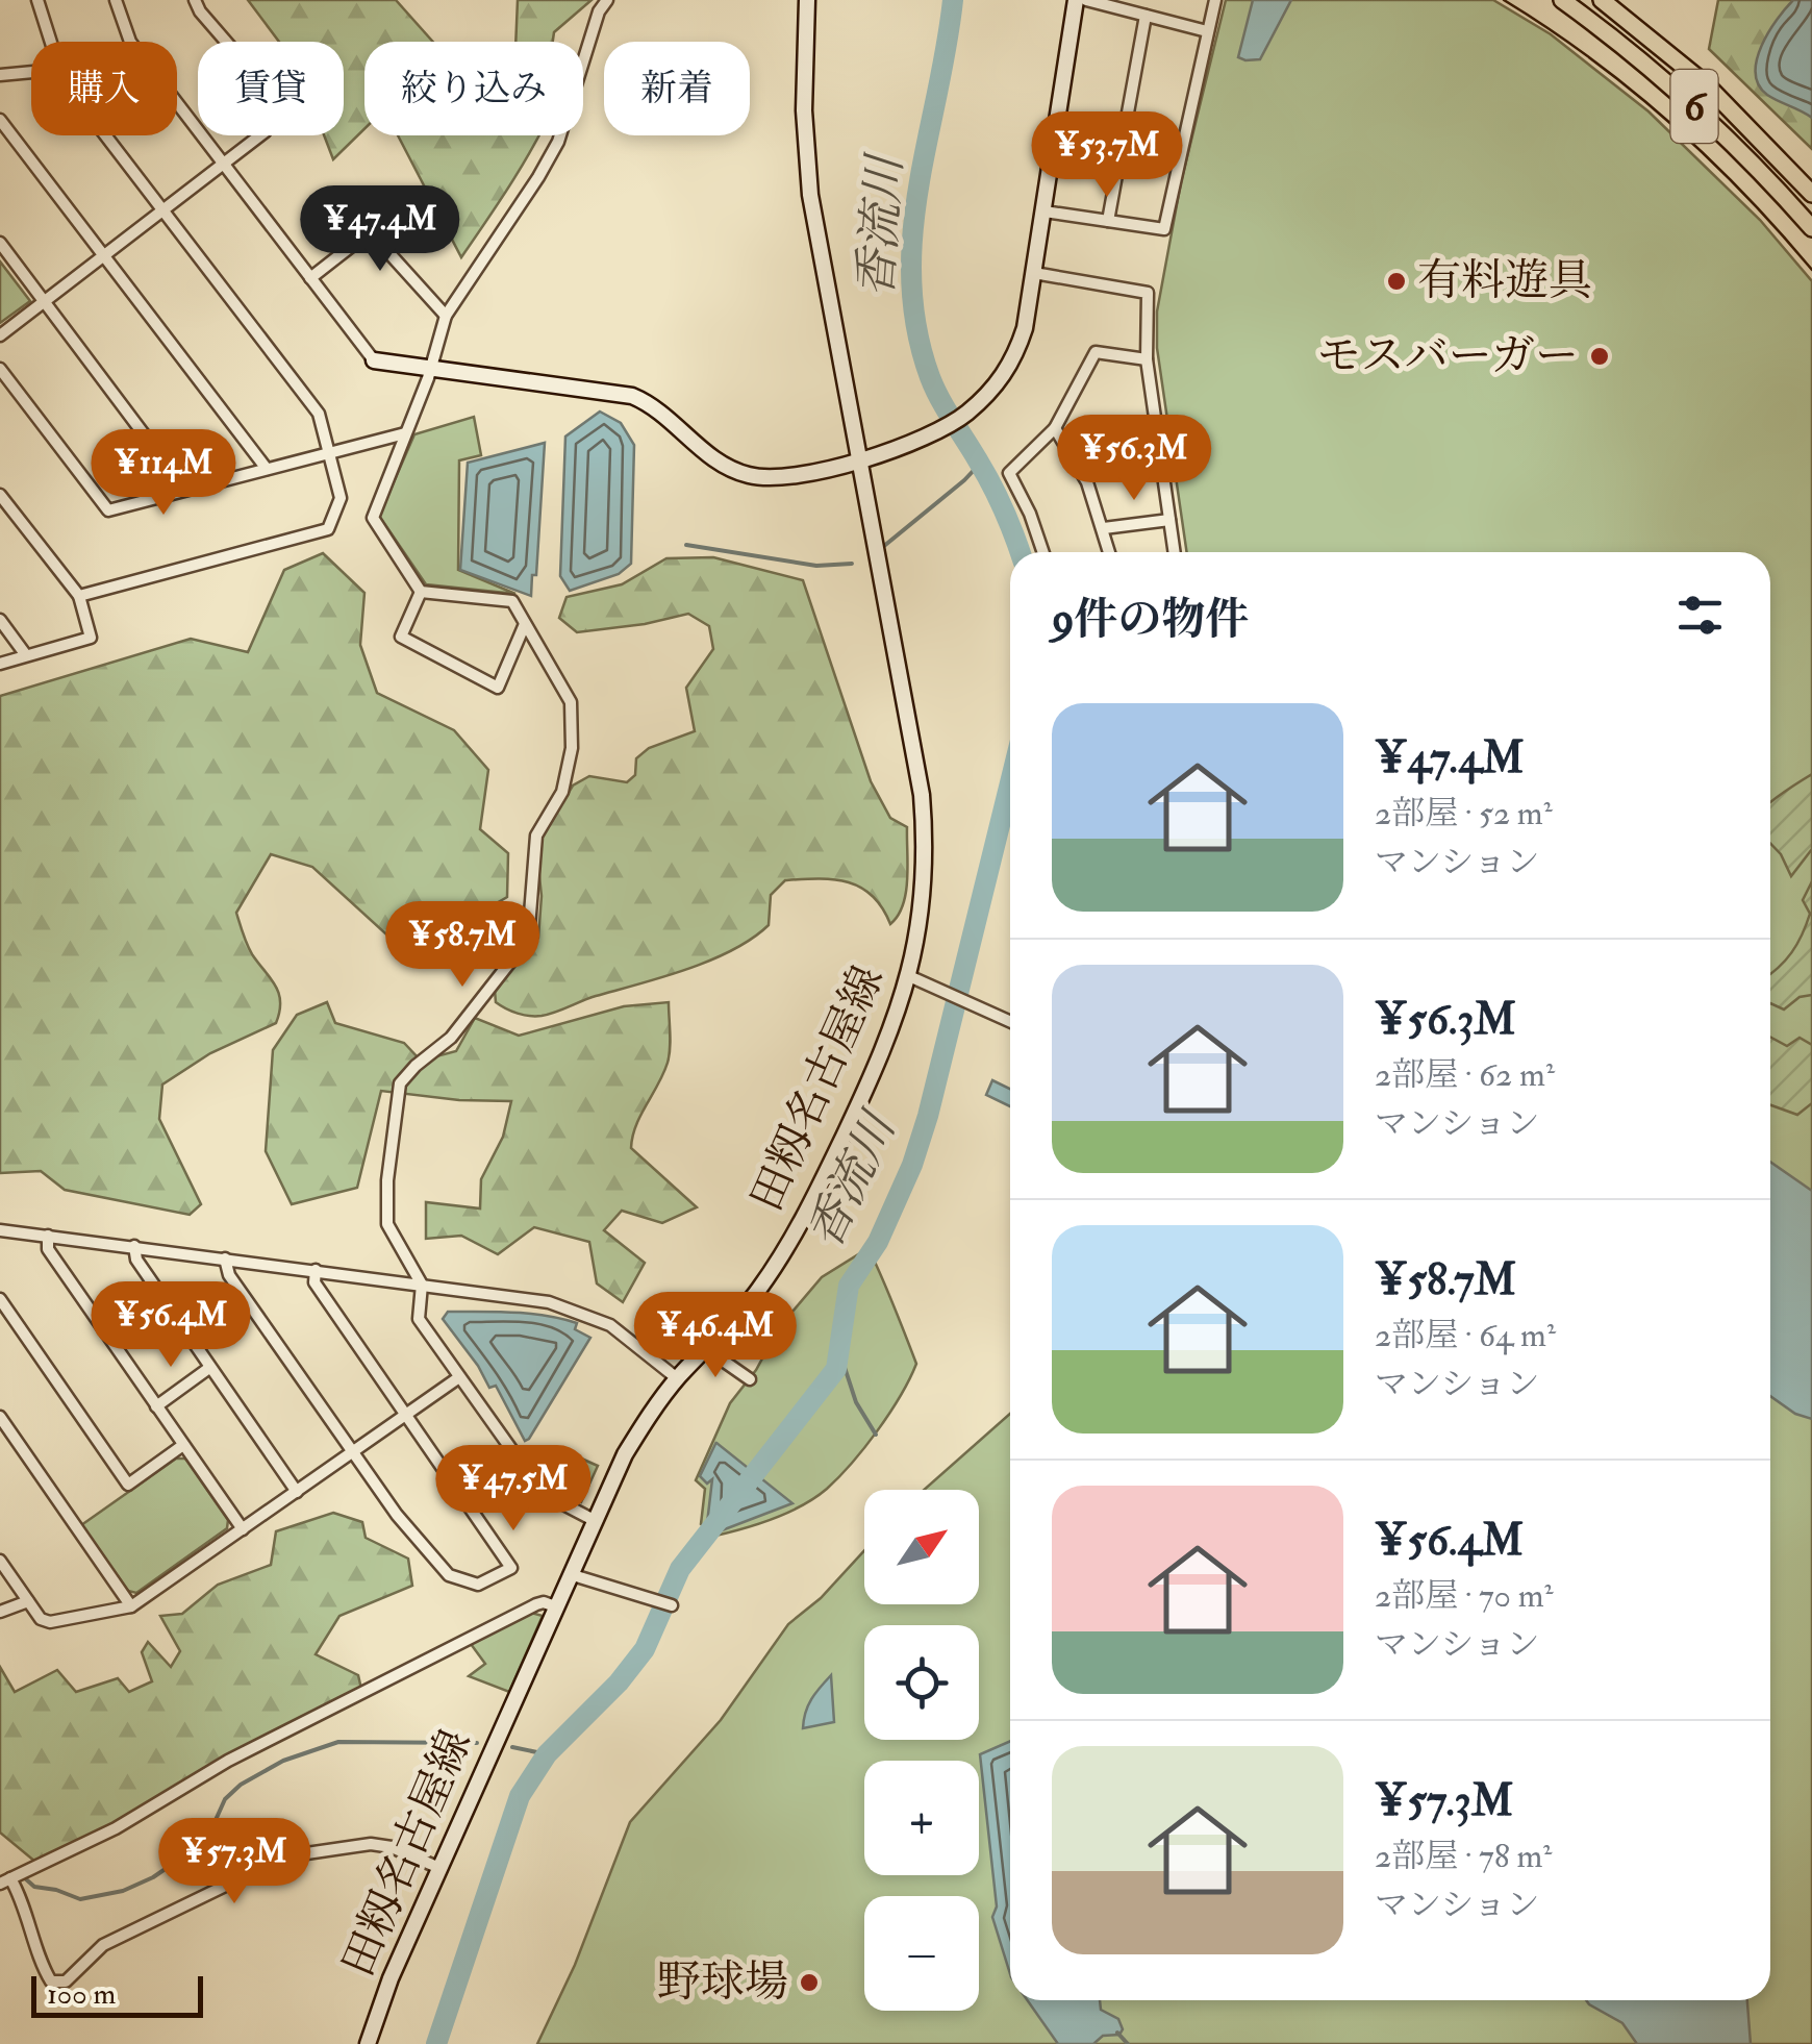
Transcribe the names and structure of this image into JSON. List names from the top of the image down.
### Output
{
  "streets": {
    "main road": ["6", "田籾名古屋線"]
  },
  "water": ["香流川"],
  "places": ["有料遊具", "モスバーガー", "野球場"],
  "scale_bar": "100 m",
  "north": "top right",
  "page": {
    "chip": [
      "購入",
      "賃貸",
      "絞り込み",
      "新着"
    ],
    "price": [
      "¥53.7M",
      "¥47.4M",
      "¥56.3M",
      "¥114M",
      "¥58.7M",
      "¥56.4M",
      "¥46.4M",
      "¥47.5M",
      "¥57.3M"
    ],
    "heading": "9件の物件",
    "list": [
      {
        "name": "¥47.4M",
        "note": "2部屋 · 52 m² · マンション"
      },
      {
        "name": "¥56.3M",
        "note": "2部屋 · 62 m² · マンション"
      },
      {
        "name": "¥58.7M",
        "note": "2部屋 · 64 m² · マンション"
      },
      {
        "name": "¥56.4M",
        "note": "2部屋 · 70 m² · マンション"
      },
      {
        "name": "¥57.3M",
        "note": "2部屋 · 78 m² · マンション"
      }
    ],
    "map_buttons": ["+", "−"],
    "scale": "100 m"
  }
}
